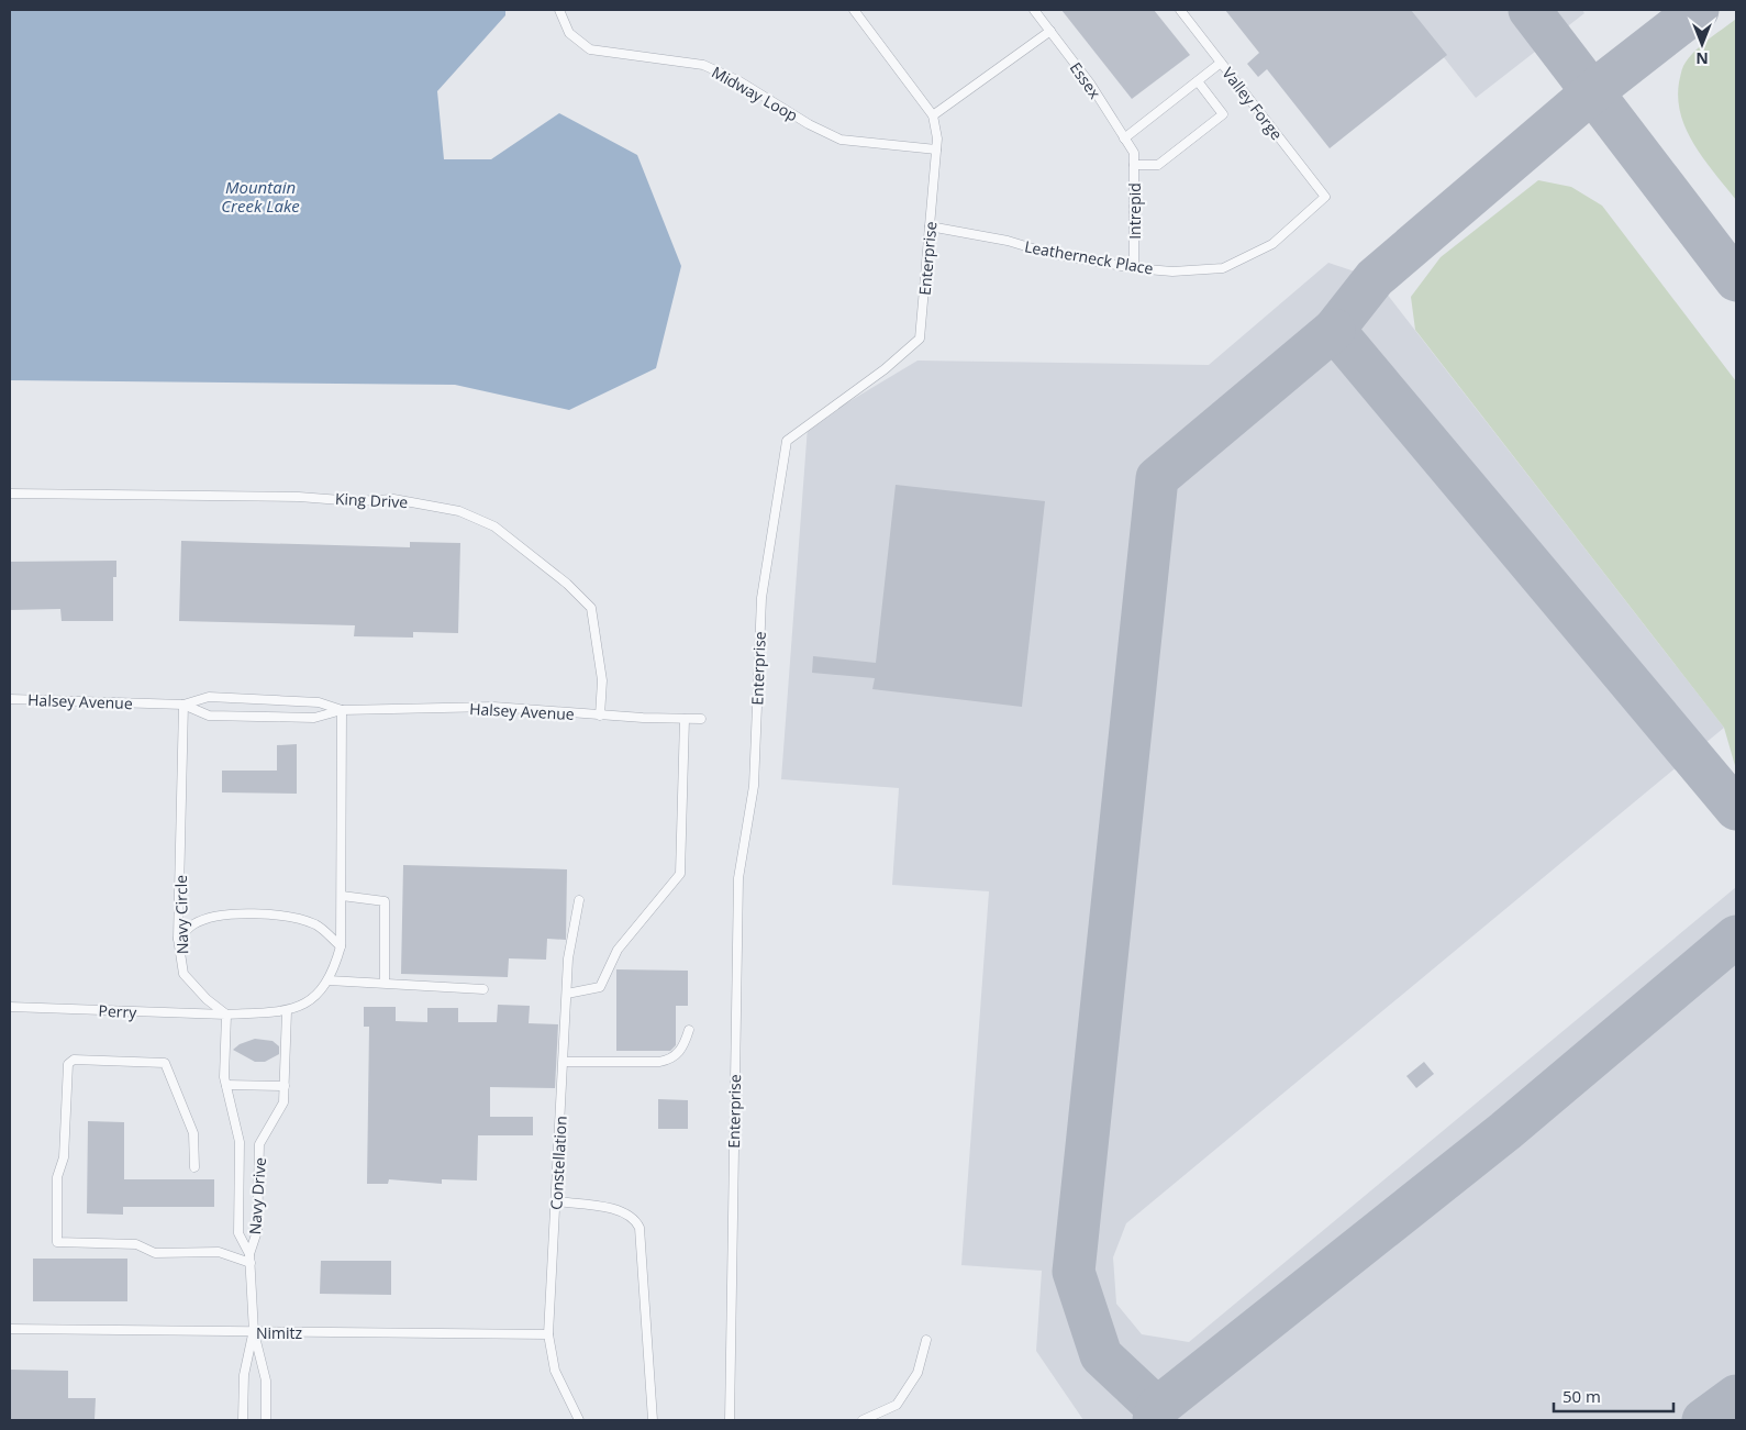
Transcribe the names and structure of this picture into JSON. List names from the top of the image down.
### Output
{
  "streets": {
    "lane": [
      "Essex",
      "Midway Loop",
      "Valley Forge",
      "Intrepid",
      "Leatherneck Place",
      "Enterprise",
      "King Drive",
      "Halsey Avenue",
      "Navy Circle",
      "Perry",
      "Constellation",
      "Navy Drive",
      "Nimitz"
    ]
  },
  "crossings": [
    ["Essex", "Intrepid"],
    ["Midway Loop", "Enterprise"],
    ["Valley Forge", "Leatherneck Place"],
    ["Intrepid", "Leatherneck Place"],
    ["Leatherneck Place", "Enterprise"],
    ["King Drive", "Halsey Avenue"],
    ["Halsey Avenue", "Navy Circle"],
    ["Navy Circle", "Perry"],
    ["Navy Circle", "Navy Drive"],
    ["Perry", "Navy Drive"],
    ["Constellation", "Nimitz"],
    ["Navy Drive", "Nimitz"]
  ],
  "water": ["Mountain Creek Lake"],
  "scale_bar": "50 m",
  "north": "bottom"
}
